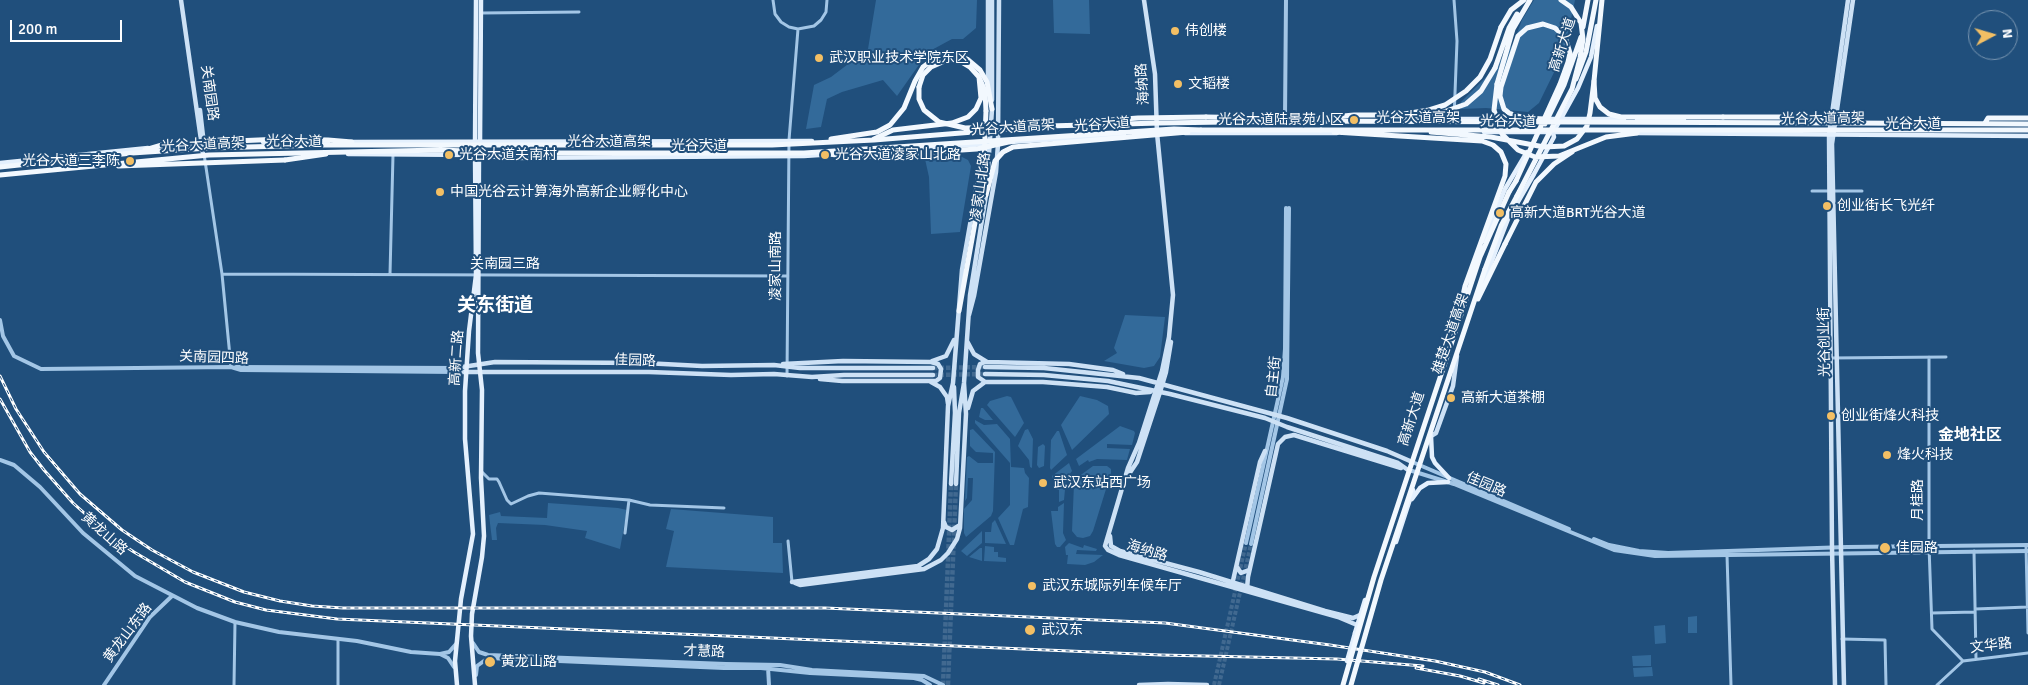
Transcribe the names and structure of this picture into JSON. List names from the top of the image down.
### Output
{
  "streets": {
    "highway": ["光谷大道高架", "雄楚大道高架"],
    "main road": [
      "高新大道",
      "海纳路",
      "关南园路",
      "光谷大道",
      "凌家山北路",
      "光谷创业街",
      "高新二路",
      "佳园路"
    ],
    "street": [
      "关南园三路",
      "凌家山南路",
      "关南园四路",
      "自主街",
      "月桂路",
      "黄龙山路",
      "黄龙山东路",
      "文华路",
      "才慧路"
    ]
  },
  "crossings": [
    ["高新大道", "海纳路"],
    ["高新大道", "光谷大道"],
    ["高新大道", "雄楚大道高架"],
    ["高新大道", "佳园路"],
    ["海纳路", "光谷大道"],
    ["关南园路", "光谷大道"],
    ["光谷大道高架", "光谷大道"],
    ["光谷大道", "凌家山北路"],
    ["光谷大道", "凌家山南路"],
    ["光谷大道", "光谷创业街"],
    ["光谷大道", "高新二路"],
    ["关南园三路", "凌家山南路"],
    ["关南园三路", "高新二路"],
    ["凌家山南路", "佳园路"],
    ["光谷创业街", "佳园路"],
    ["高新二路", "佳园路"],
    ["高新二路", "才慧路"],
    ["佳园路", "月桂路"],
    ["月桂路", "文华路"],
    ["黄龙山路", "黄龙山东路"]
  ],
  "districts": ["关东街道", "金地社区"],
  "places": [
    "伟创楼",
    "武汉职业技术学院东区",
    "文韬楼",
    "光谷大道陆景苑小区",
    "光谷大道关南村",
    "光谷大道凌家山北路",
    "光谷大道三李陈",
    "中国光谷云计算海外高新企业孵化中心",
    "创业街长飞光纤",
    "高新大道BRT光谷大道",
    "高新大道茶棚",
    "创业街烽火科技",
    "烽火科技",
    "武汉东站西广场",
    "佳园路",
    "武汉东城际列车候车厅",
    "武汉东",
    "黄龙山路"
  ],
  "scale_bar": "200 m",
  "north": "right"
}
